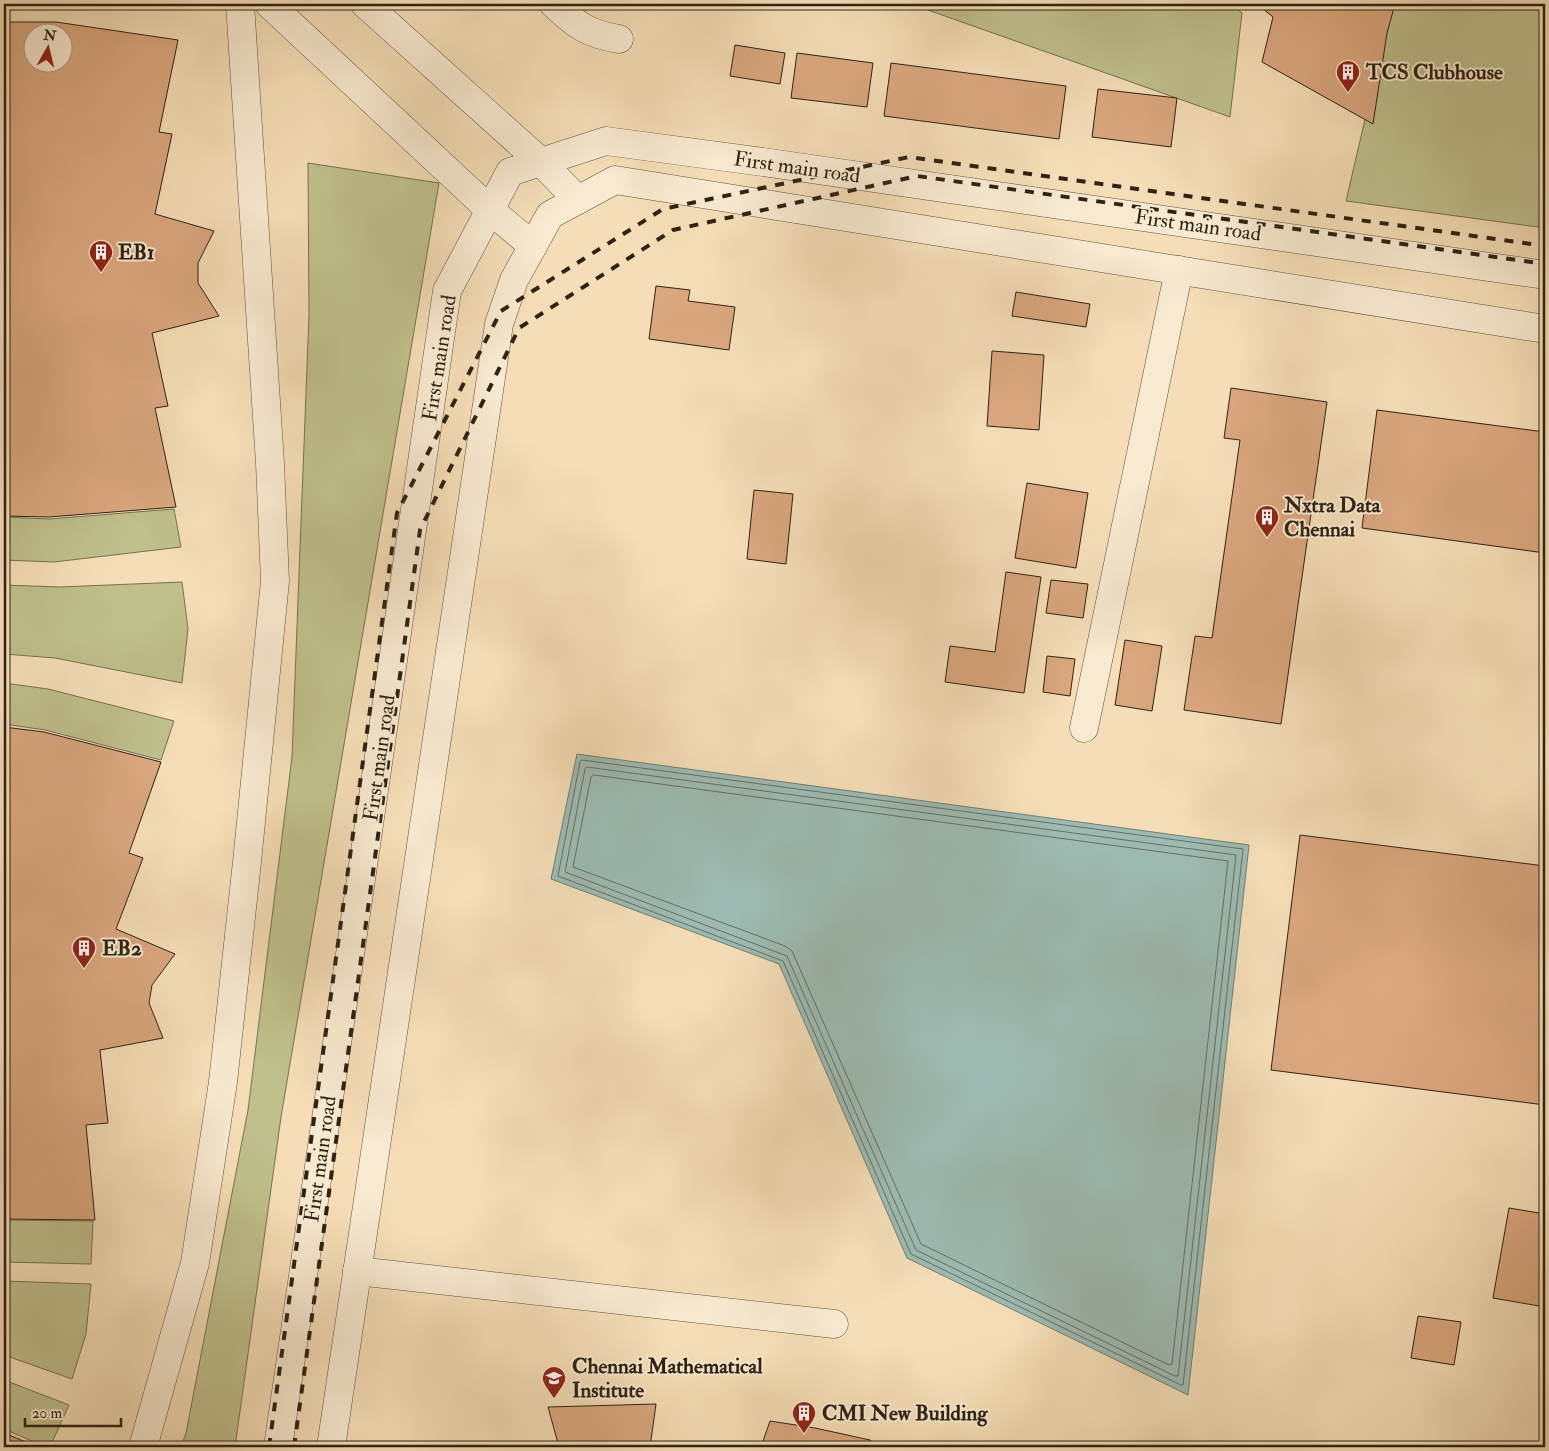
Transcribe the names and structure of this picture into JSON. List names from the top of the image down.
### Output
{
  "streets": {
    "street": ["First main road"]
  },
  "places": {
    "building": [
      "TCS Clubhouse",
      "EB1",
      "Nxtra Data Chennai",
      "EB2",
      "CMI New Building"
    ],
    "school or university": ["Chennai Mathematical Institute"]
  },
  "scale_bar": "20 m",
  "north": "top"
}
